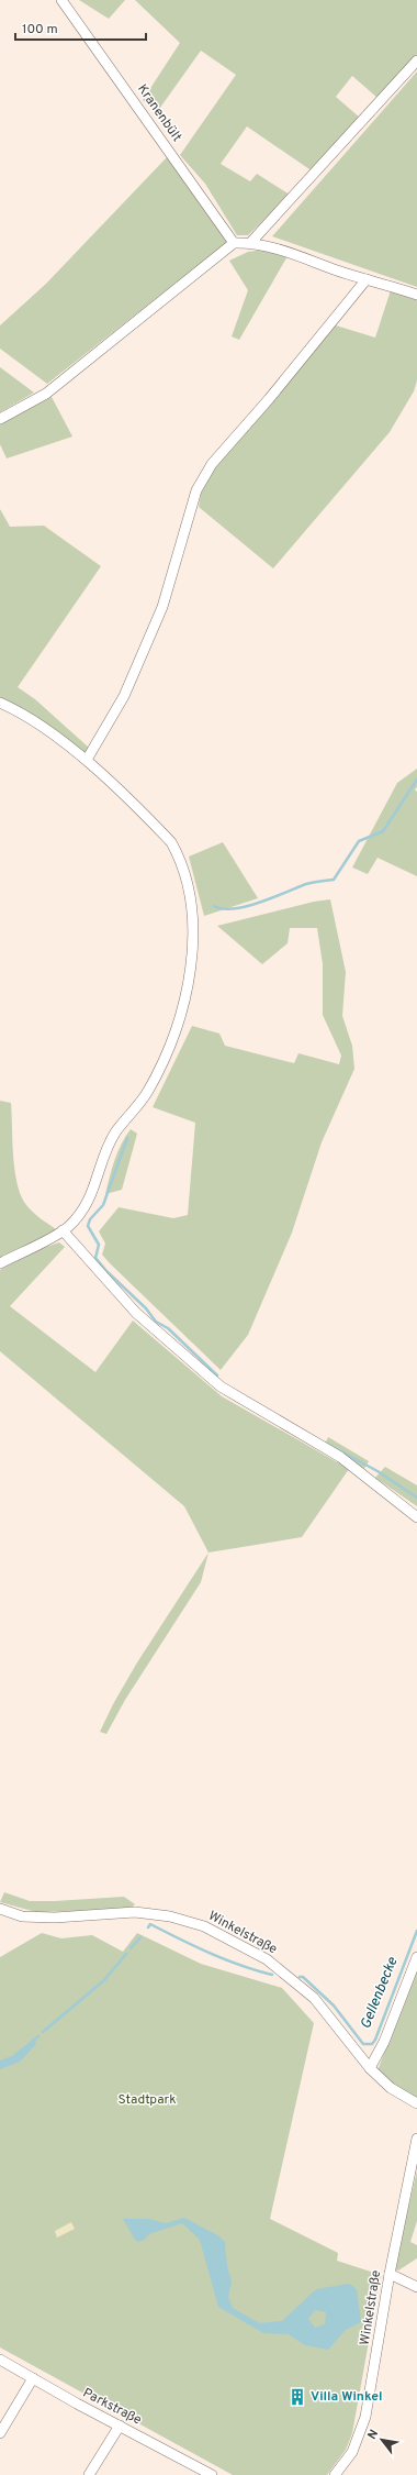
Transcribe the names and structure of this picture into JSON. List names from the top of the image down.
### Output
{
  "streets": {
    "street": ["Kranenbült", "Winkelstraße", "Parkstraße"]
  },
  "water": ["Gellenbecke"],
  "parks": ["Stadtpark"],
  "places": {
    "building": ["Villa Winkel"]
  },
  "scale_bar": "100 m",
  "north": "top left"
}
